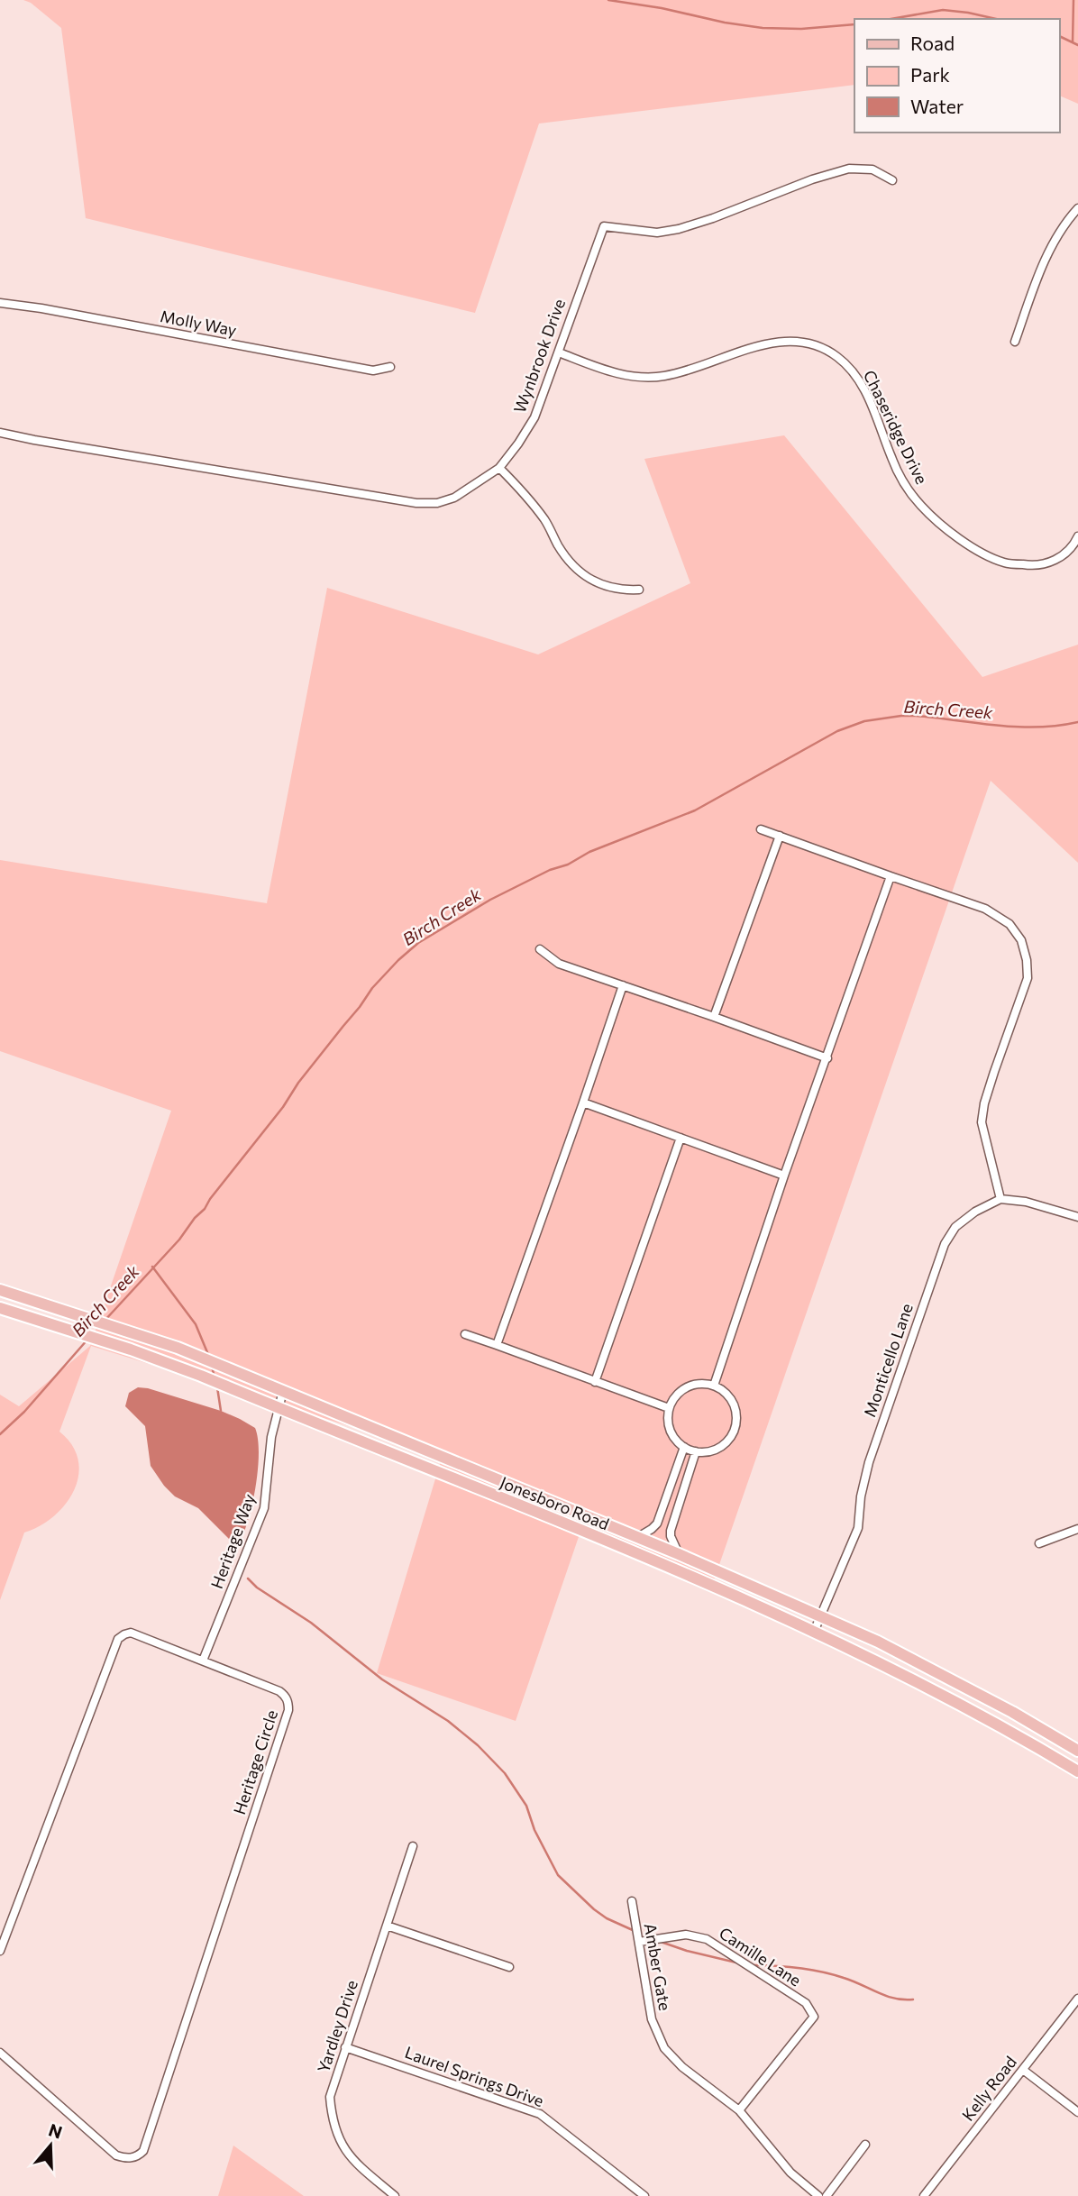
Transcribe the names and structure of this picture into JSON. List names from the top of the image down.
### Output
{
  "streets": {
    "main road": ["Jonesboro Road"],
    "street": [
      "Molly Way",
      "Wynbrook Drive",
      "Chaseridge Drive",
      "Monticello Lane",
      "Heritage Way",
      "Heritage Circle",
      "Camille Lane",
      "Amber Gate",
      "Yardley Drive",
      "Laurel Springs Drive",
      "Kelly Road"
    ]
  },
  "crossings": [
    ["Wynbrook Drive", "Chaseridge Drive"],
    ["Monticello Lane", "Jonesboro Road"],
    ["Jonesboro Road", "Heritage Way"],
    ["Heritage Way", "Heritage Circle"],
    ["Camille Lane", "Amber Gate"],
    ["Yardley Drive", "Laurel Springs Drive"]
  ],
  "water": ["Birch Creek"],
  "legend": ["Road", "Park", "Water"],
  "north": "top"
}
